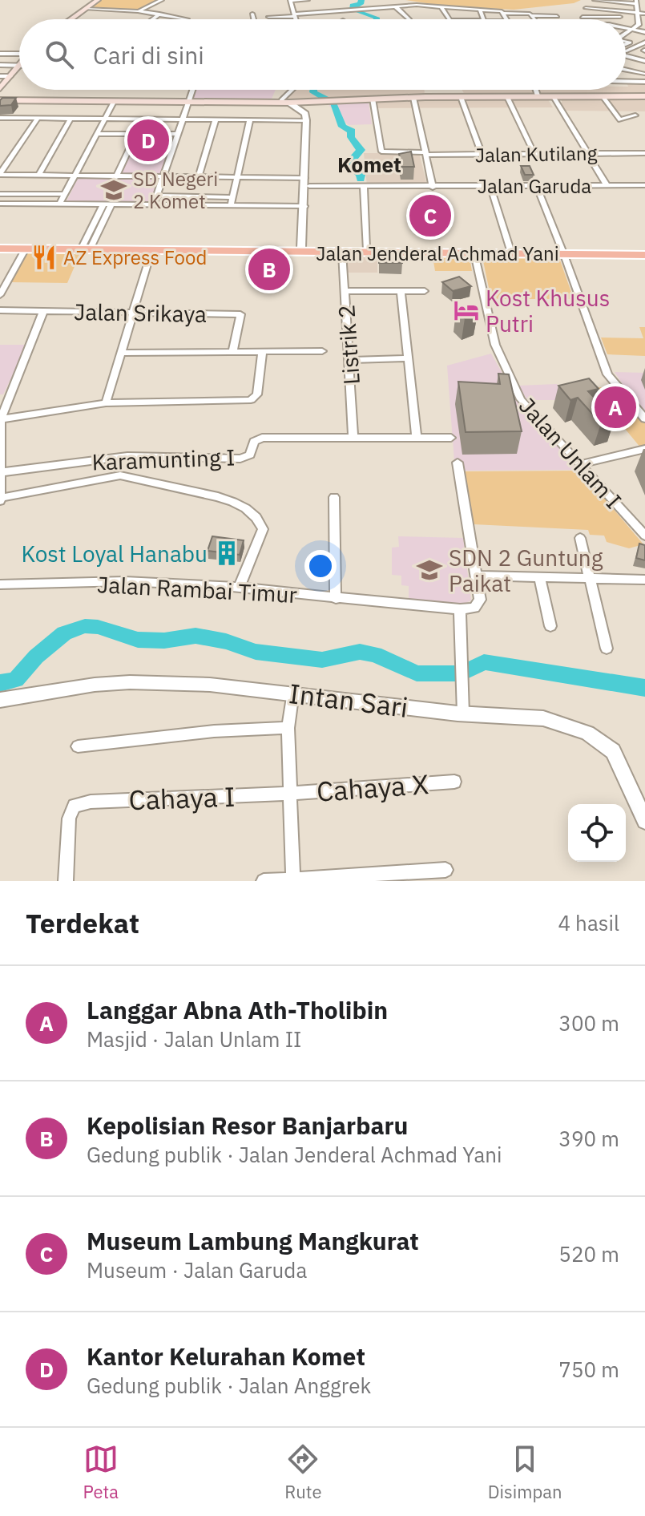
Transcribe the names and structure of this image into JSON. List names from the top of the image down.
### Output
{
  "streets": {
    "highway": ["Jalan Jenderal Achmad Yani"],
    "street": [
      "Jalan Kutilang",
      "Jalan Garuda",
      "Jalan Srikaya",
      "Listrik 2",
      "Jalan Unlam I",
      "Karamunting I",
      "Jalan Rambai Timur",
      "Intan Sari",
      "Cahaya X",
      "Cahaya I"
    ]
  },
  "crossings": [
    ["Jalan Jenderal Achmad Yani", "Listrik 2"],
    ["Jalan Jenderal Achmad Yani", "Jalan Unlam I"],
    ["Listrik 2", "Karamunting I"],
    ["Cahaya X", "Cahaya I"]
  ],
  "districts": ["Komet"],
  "places": {
    "school or university": ["SD Negeri 2 Komet", "SDN 2 Guntung Paikat"],
    "restaurant": ["AZ Express Food"],
    "hotel": ["Kost Khusus Putri"],
    "building": ["Kost Loyal Hanabu"]
  },
  "page": {
    "search": "Cari di sini",
    "pins": [
      "D",
      "C",
      "B",
      "A"
    ],
    "heading": ["Terdekat", "4 hasil"],
    "list": [
      {
        "mark": "A",
        "name": "Langgar Abna Ath-Tholibin",
        "note": "Masjid · Jalan Unlam II",
        "value": "300 m"
      },
      {
        "mark": "B",
        "name": "Kepolisian Resor Banjarbaru",
        "note": "Gedung publik · Jalan Jenderal Achmad Yani",
        "value": "390 m"
      },
      {
        "mark": "C",
        "name": "Museum Lambung Mangkurat",
        "note": "Museum · Jalan Garuda",
        "value": "520 m"
      },
      {
        "mark": "D",
        "name": "Kantor Kelurahan Komet",
        "note": "Gedung publik · Jalan Anggrek",
        "value": "750 m"
      }
    ],
    "nav": ["Peta", "Rute", "Disimpan"]
  }
}
